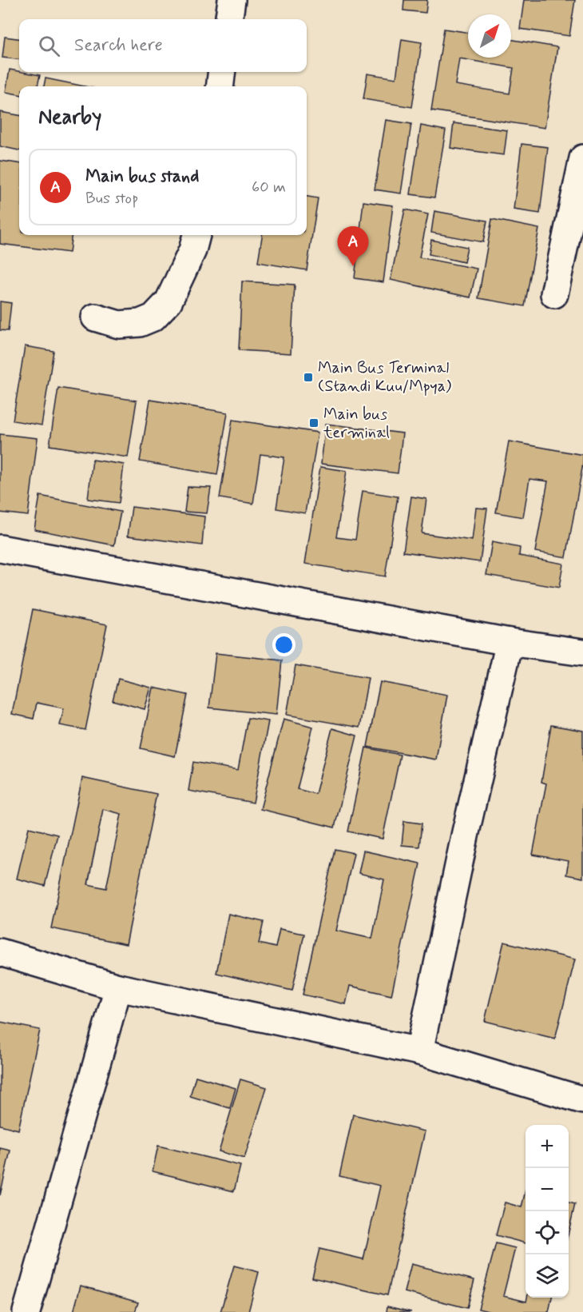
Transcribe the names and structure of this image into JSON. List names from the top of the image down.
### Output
{
  "places": {
    "transit": ["Main Bus Terminal (Standi Kuu/Mpya)", "Main bus terminal"]
  },
  "north": "top right",
  "page": {
    "search": "Search here",
    "heading": "Nearby",
    "list": [
      {
        "mark": "A",
        "name": "Main bus stand",
        "note": "Bus stop",
        "value": "60 m"
      }
    ],
    "pins": "A",
    "map_buttons": ["+", "−"]
  }
}
